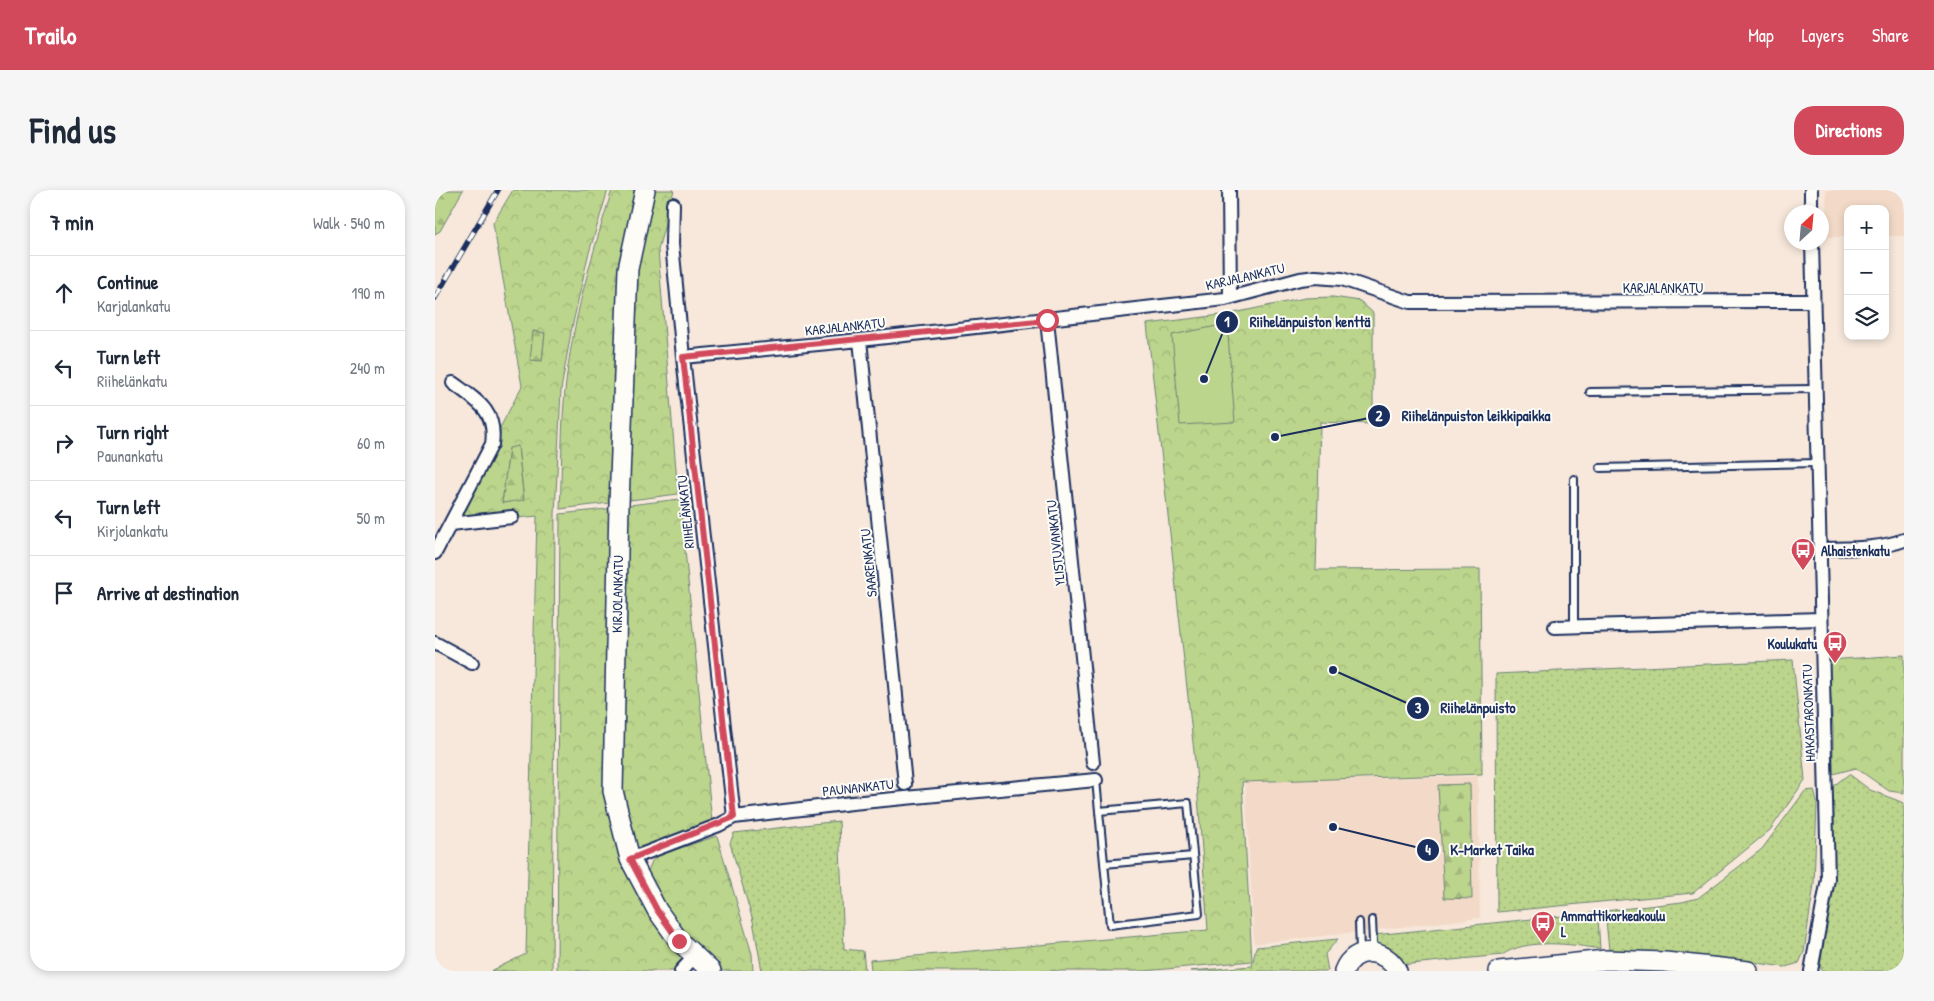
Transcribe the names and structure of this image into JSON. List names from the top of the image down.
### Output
{
  "streets": {
    "main road": ["KIRJOLANKATU"],
    "street": [
      "KARJALANKATU",
      "RIIHELÄNKATU",
      "YLISTUVANKATU",
      "SAARENKATU",
      "HAKASTARONKATU",
      "PAUNANKATU"
    ]
  },
  "crossings": [
    ["KARJALANKATU", "RIIHELÄNKATU"],
    ["KARJALANKATU", "YLISTUVANKATU"],
    ["KARJALANKATU", "SAARENKATU"],
    ["KARJALANKATU", "HAKASTARONKATU"],
    ["RIIHELÄNKATU", "PAUNANKATU"],
    ["KIRJOLANKATU", "PAUNANKATU"]
  ],
  "places": {
    "other": [
      "Riihelänpuiston kenttä",
      "Riihelänpuiston leikkipaikka",
      "Riihelänpuisto",
      "K-Market Taika"
    ],
    "bus stop": ["Alhaistenkatu", "Koulukatu", "Ammattikorkeakoulu L"]
  },
  "north": "top right",
  "page": {
    "header": "Trailo",
    "nav": ["Map", "Layers", "Share"],
    "buttons": "Directions",
    "title": "Find us",
    "heading": ["7 min", "Walk · 540 m"],
    "map_buttons": ["+", "−"],
    "list": [
      ["Continue", "Karjalankatu", "190 m"],
      ["Turn left", "Riihelänkatu", "240 m"],
      ["Turn right", "Paunankatu", "60 m"],
      ["Turn left", "Kirjolankatu", "50 m"],
      "Arrive at destination"
    ]
  }
}
